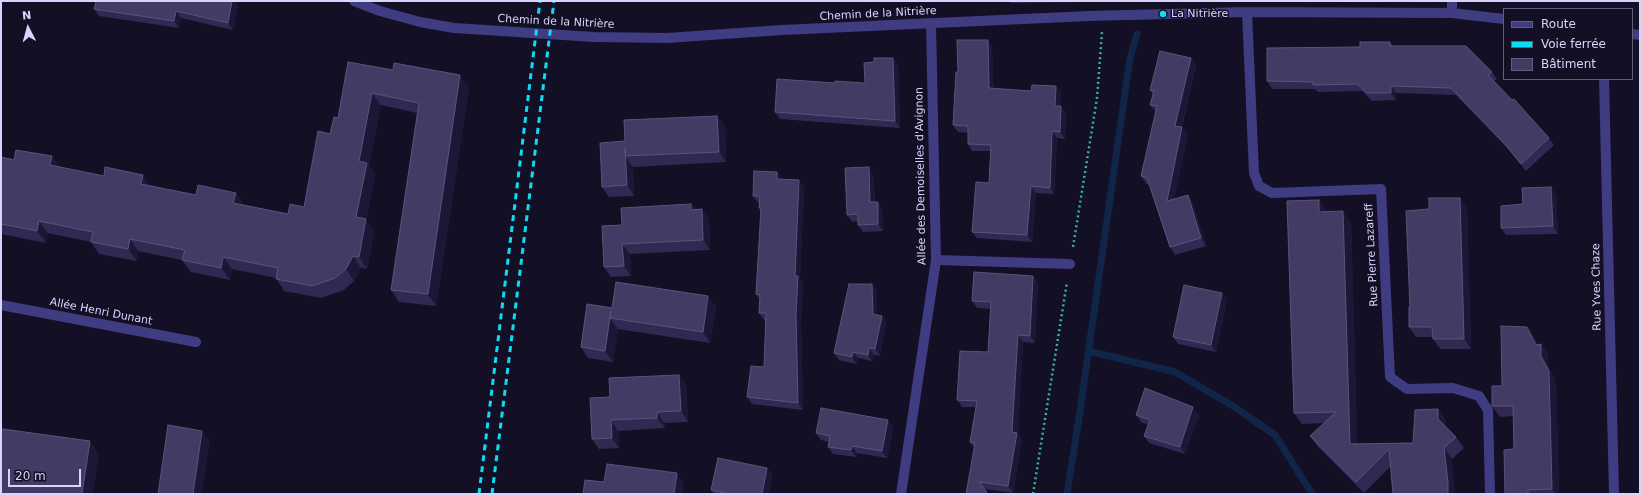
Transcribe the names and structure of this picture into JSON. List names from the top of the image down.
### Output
{
  "streets": {
    "street": [
      "Chemin de la Nitrière",
      "Allée des Demoiselles d'Avignon",
      "Rue Pierre Lazareff",
      "Rue Yves Chaze",
      "Allée Henri Dunant"
    ]
  },
  "crossings": [
    ["Chemin de la Nitrière", "Allée des Demoiselles d'Avignon"],
    ["Chemin de la Nitrière", "Rue Pierre Lazareff"]
  ],
  "places": ["La Nitrière"],
  "legend": ["Route", "Voie ferrée", "Bâtiment"],
  "scale_bar": "20 m",
  "north": "top"
}
